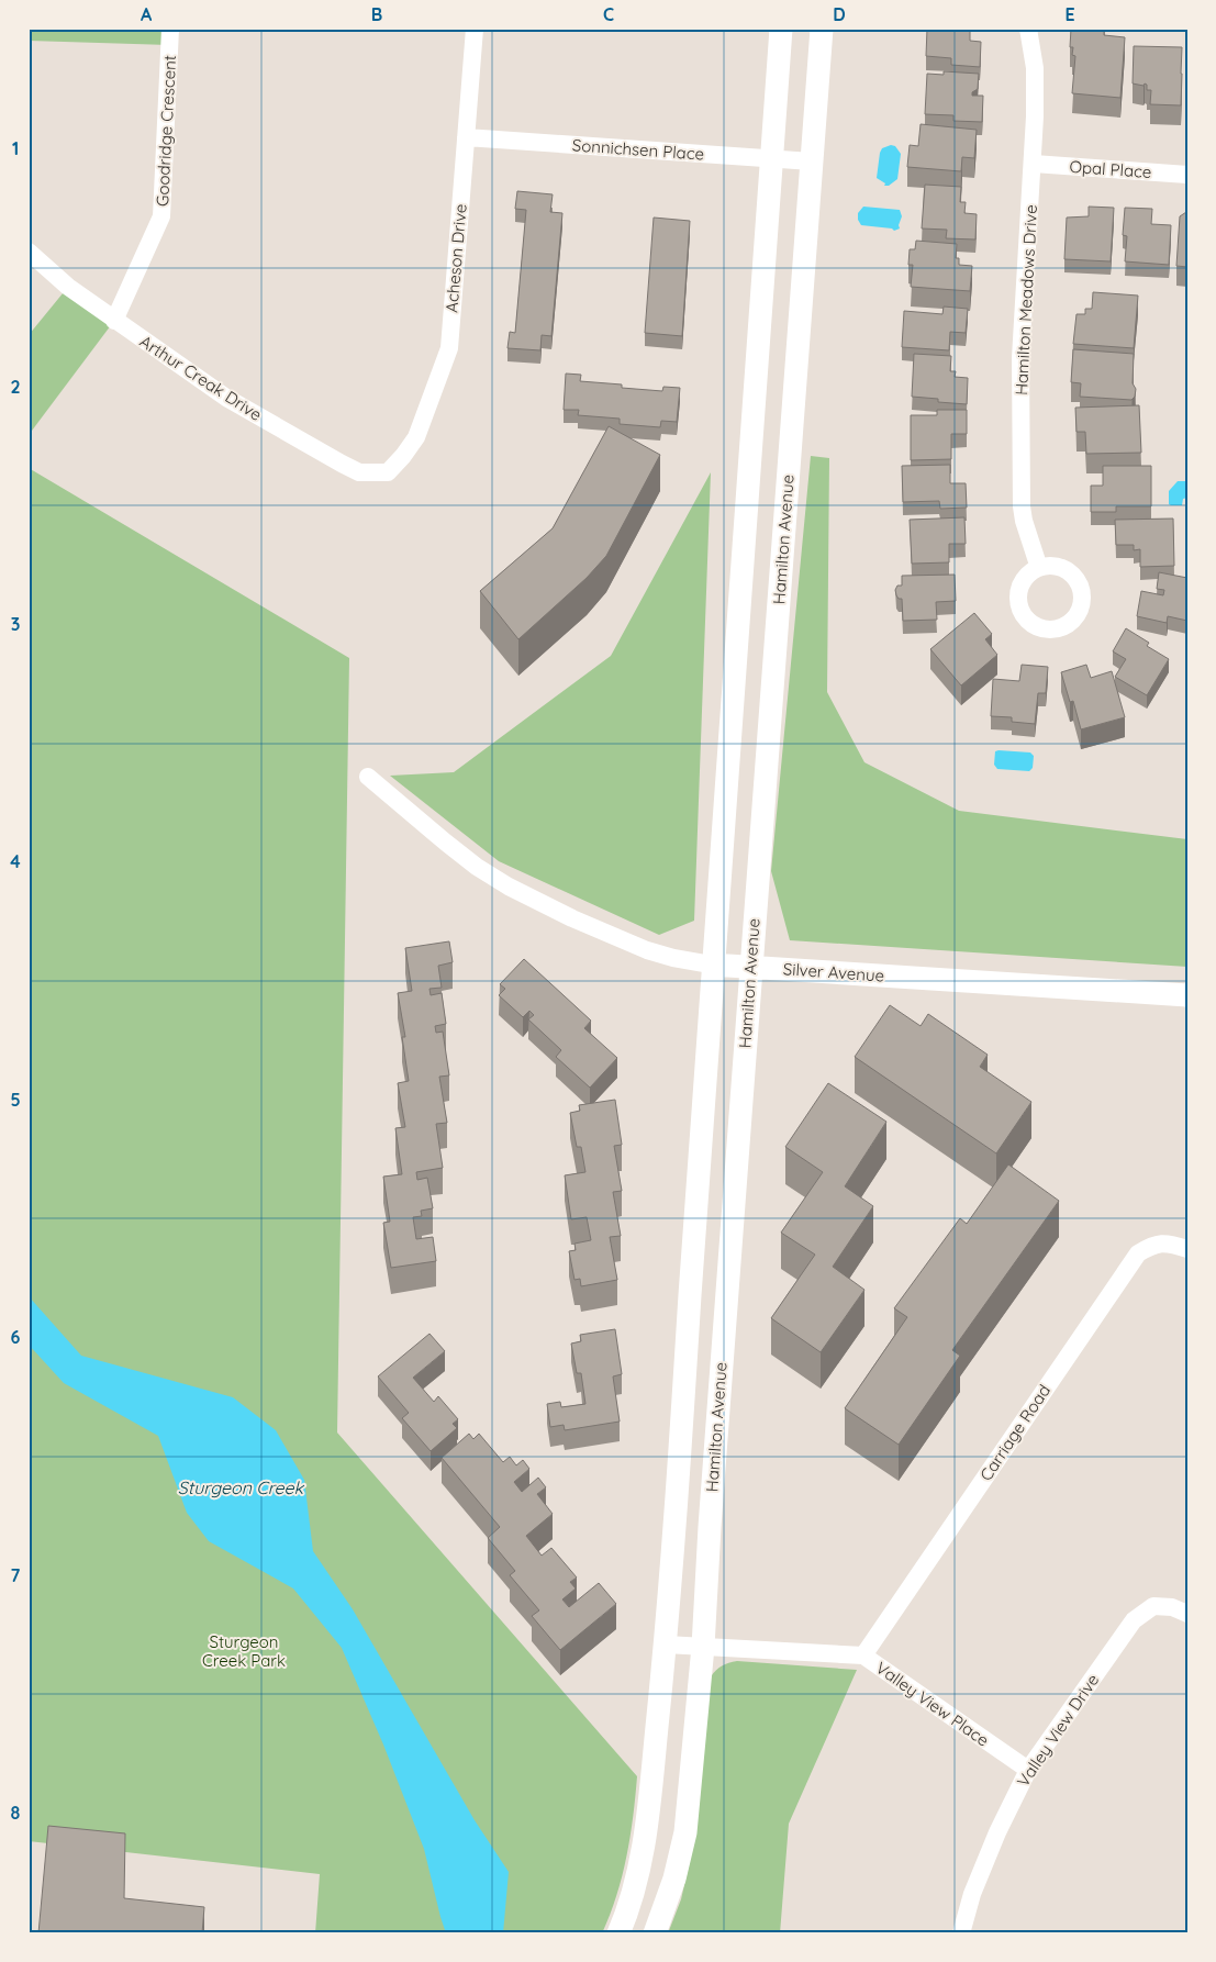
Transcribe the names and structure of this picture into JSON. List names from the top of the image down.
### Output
{
  "streets": {
    "street": [
      "Goodridge Crescent",
      "Sonnichsen Place",
      "Opal Place",
      "Acheson Drive",
      "Hamilton Meadows Drive",
      "Arthur Creak Drive",
      "Hamilton Avenue",
      "Silver Avenue",
      "Carriage Road",
      "Valley View Place",
      "Valley View Drive"
    ]
  },
  "crossings": [
    ["Goodridge Crescent", "Arthur Creak Drive"],
    ["Sonnichsen Place", "Acheson Drive"],
    ["Sonnichsen Place", "Hamilton Avenue"],
    ["Opal Place", "Hamilton Meadows Drive"],
    ["Acheson Drive", "Arthur Creak Drive"],
    ["Hamilton Avenue", "Silver Avenue"],
    ["Hamilton Avenue", "Valley View Place"],
    ["Carriage Road", "Valley View Place"],
    ["Valley View Place", "Valley View Drive"]
  ],
  "water": ["Sturgeon Creek"],
  "parks": ["Sturgeon Creek Park"],
  "grid": {
    "columns": [
      "A",
      "B",
      "C",
      "D",
      "E"
    ],
    "rows": [
      "1",
      "2",
      "3",
      "4",
      "5",
      "6",
      "7",
      "8"
    ]
  }
}
